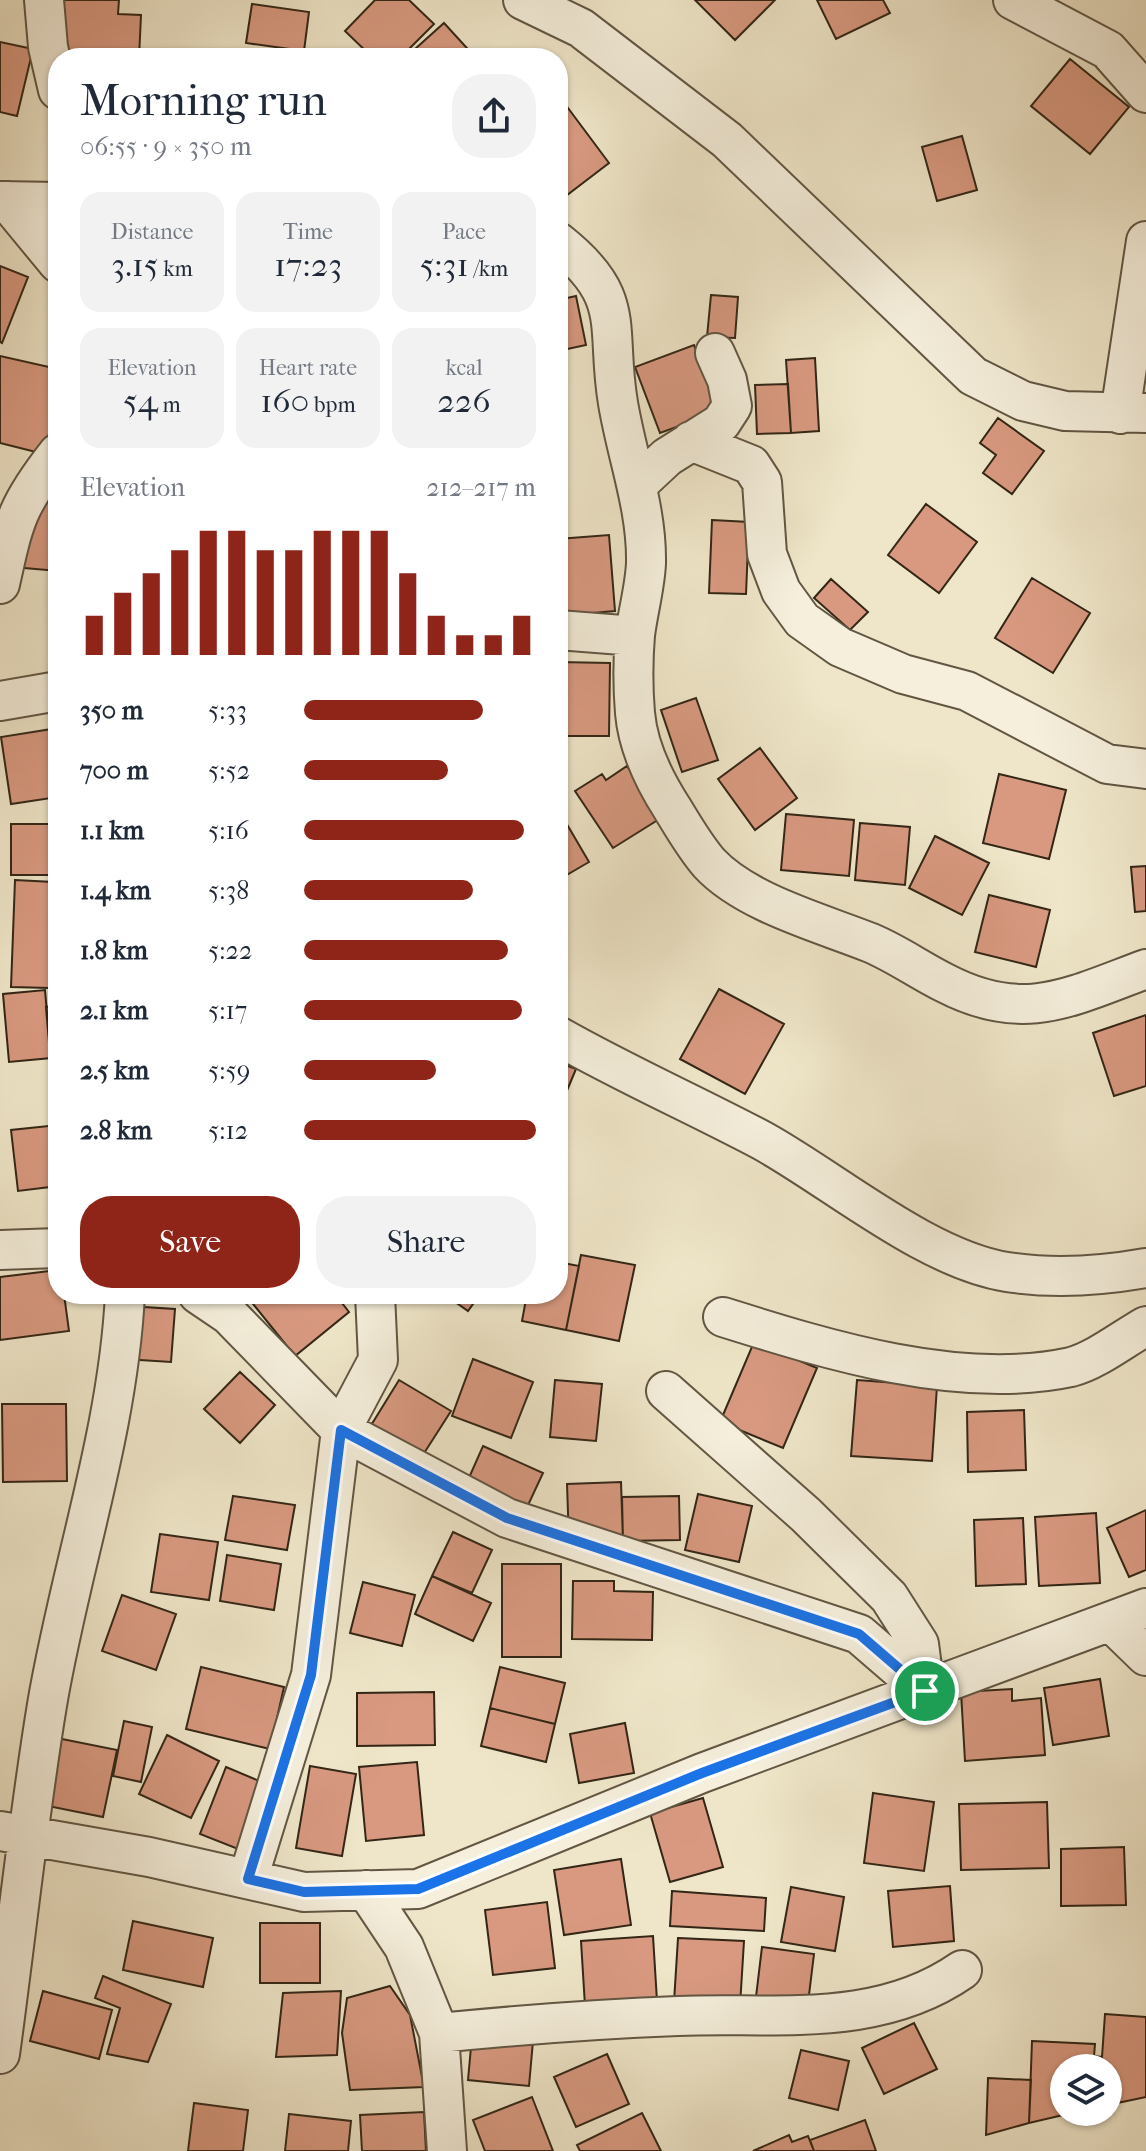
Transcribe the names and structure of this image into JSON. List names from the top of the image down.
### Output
{
  "page": {
    "heading": ["Morning run", "06:55 · 9 × 350 m"],
    "stats": [
      ["Distance", "3.15 km"],
      ["Time", "17:23"],
      ["Pace", "5:31 /km"],
      ["Elevation", "54 m"],
      ["Heart rate", "160 bpm"],
      ["kcal", "226"]
    ],
    "chart": ["Elevation", "212–217 m"],
    "list": [
      {
        "name": "350 m",
        "note": "5:33"
      },
      {
        "name": "700 m",
        "note": "5:52"
      },
      {
        "name": "1.1 km",
        "note": "5:16"
      },
      {
        "name": "1.4 km",
        "note": "5:38"
      },
      {
        "name": "1.8 km",
        "note": "5:22"
      },
      {
        "name": "2.1 km",
        "note": "5:17"
      },
      {
        "name": "2.5 km",
        "note": "5:59"
      },
      {
        "name": "2.8 km",
        "note": "5:12"
      }
    ],
    "buttons": ["Save", "Share"]
  }
}
